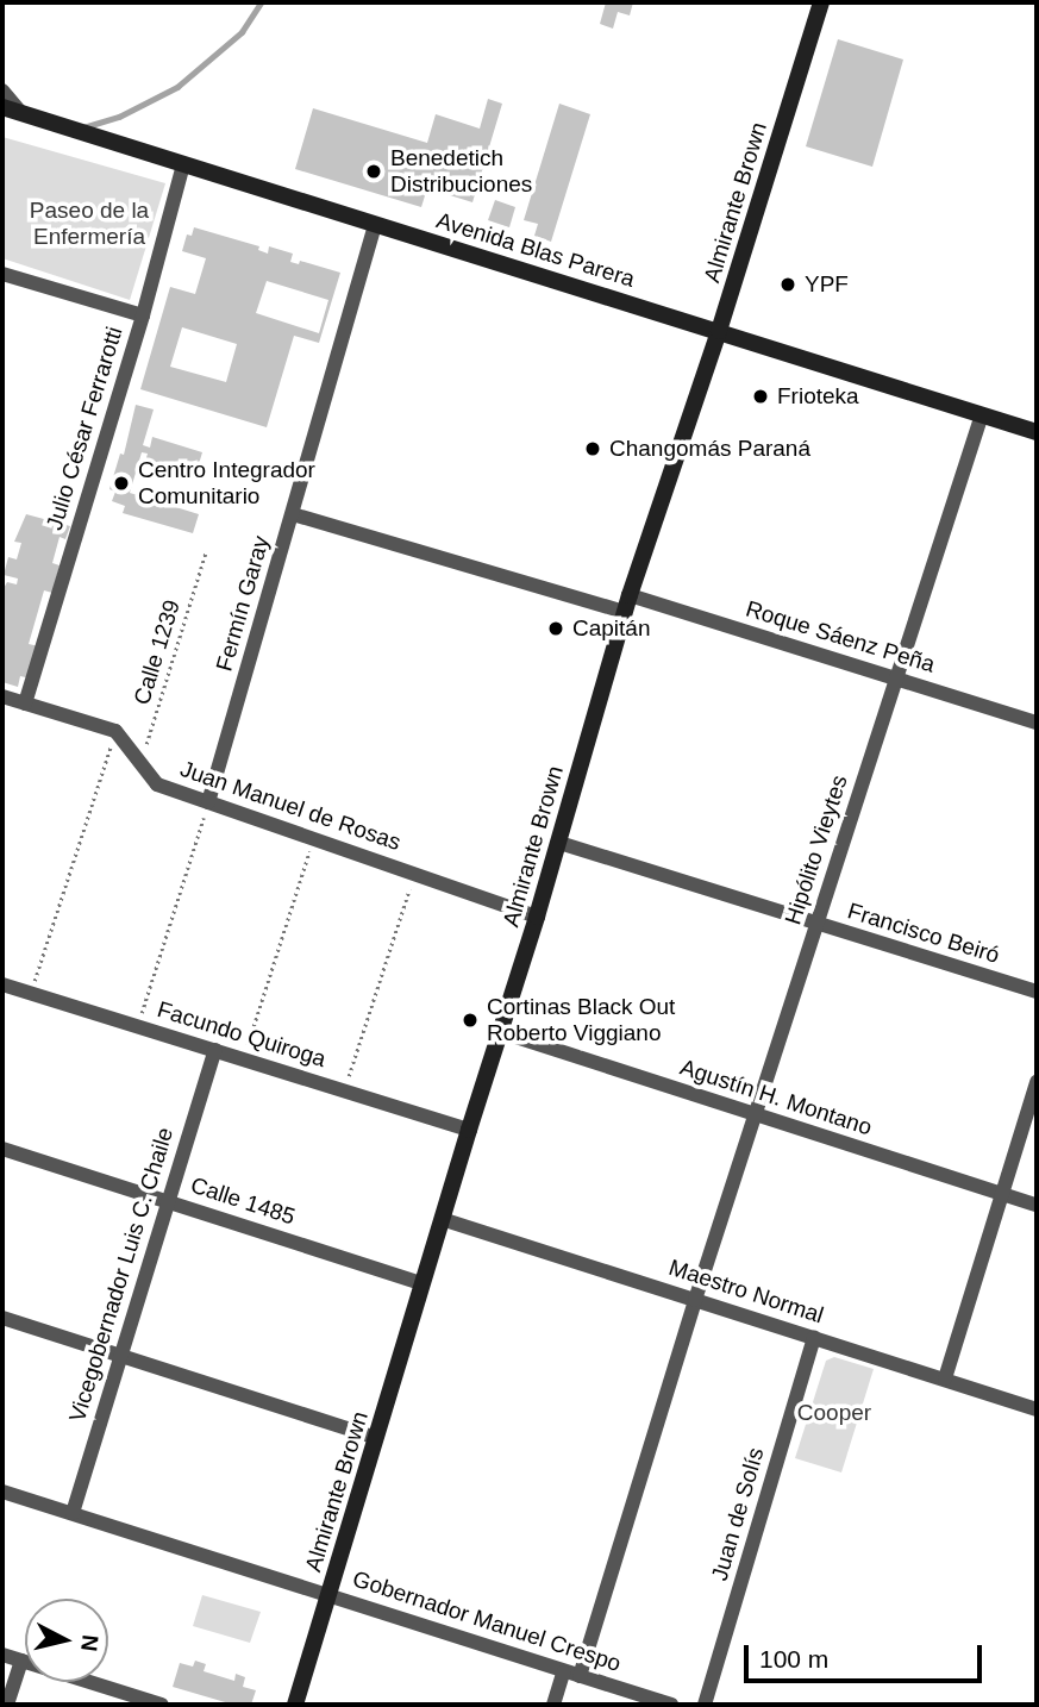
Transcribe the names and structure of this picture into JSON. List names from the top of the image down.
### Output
{
  "streets": {
    "main road": ["Almirante Brown", "Avenida Blas Parera"],
    "street": [
      "Julio César Ferrarotti",
      "Fermín Garay",
      "Roque Sáenz Peña",
      "Juan Manuel de Rosas",
      "Hipólito Vieytes",
      "Francisco Beiró",
      "Facundo Quiroga",
      "Agustín H. Montano",
      "Calle 1485",
      "Vicegobernador Luis C. Chaile",
      "Maestro Normal",
      "Juan de Solís",
      "Gobernador Manuel Crespo"
    ],
    "path": ["Calle 1239"]
  },
  "crossings": [
    ["Almirante Brown", "Avenida Blas Parera"],
    ["Almirante Brown", "Roque Sáenz Peña"],
    ["Almirante Brown", "Juan Manuel de Rosas"],
    ["Almirante Brown", "Francisco Beiró"],
    ["Almirante Brown", "Facundo Quiroga"],
    ["Almirante Brown", "Agustín H. Montano"],
    ["Almirante Brown", "Calle 1485"],
    ["Almirante Brown", "Maestro Normal"],
    ["Almirante Brown", "Gobernador Manuel Crespo"],
    ["Avenida Blas Parera", "Julio César Ferrarotti"],
    ["Avenida Blas Parera", "Fermín Garay"],
    ["Avenida Blas Parera", "Hipólito Vieytes"],
    ["Fermín Garay", "Roque Sáenz Peña"],
    ["Fermín Garay", "Juan Manuel de Rosas"],
    ["Roque Sáenz Peña", "Hipólito Vieytes"],
    ["Calle 1239", "Juan Manuel de Rosas"],
    ["Hipólito Vieytes", "Francisco Beiró"],
    ["Hipólito Vieytes", "Agustín H. Montano"],
    ["Hipólito Vieytes", "Maestro Normal"],
    ["Hipólito Vieytes", "Gobernador Manuel Crespo"],
    ["Facundo Quiroga", "Vicegobernador Luis C. Chaile"],
    ["Calle 1485", "Vicegobernador Luis C. Chaile"],
    ["Vicegobernador Luis C. Chaile", "Gobernador Manuel Crespo"],
    ["Maestro Normal", "Juan de Solís"]
  ],
  "parks": ["Paseo de la Enfermería", "Cooper"],
  "places": [
    "Benedetich Distribuciones",
    "YPF",
    "Frioteka",
    "Changomás Paraná",
    "Centro Integrador Comunitario",
    "Capitán",
    "Cortinas Black Out Roberto Viggiano"
  ],
  "scale_bar": "100 m",
  "north": "right"
}
